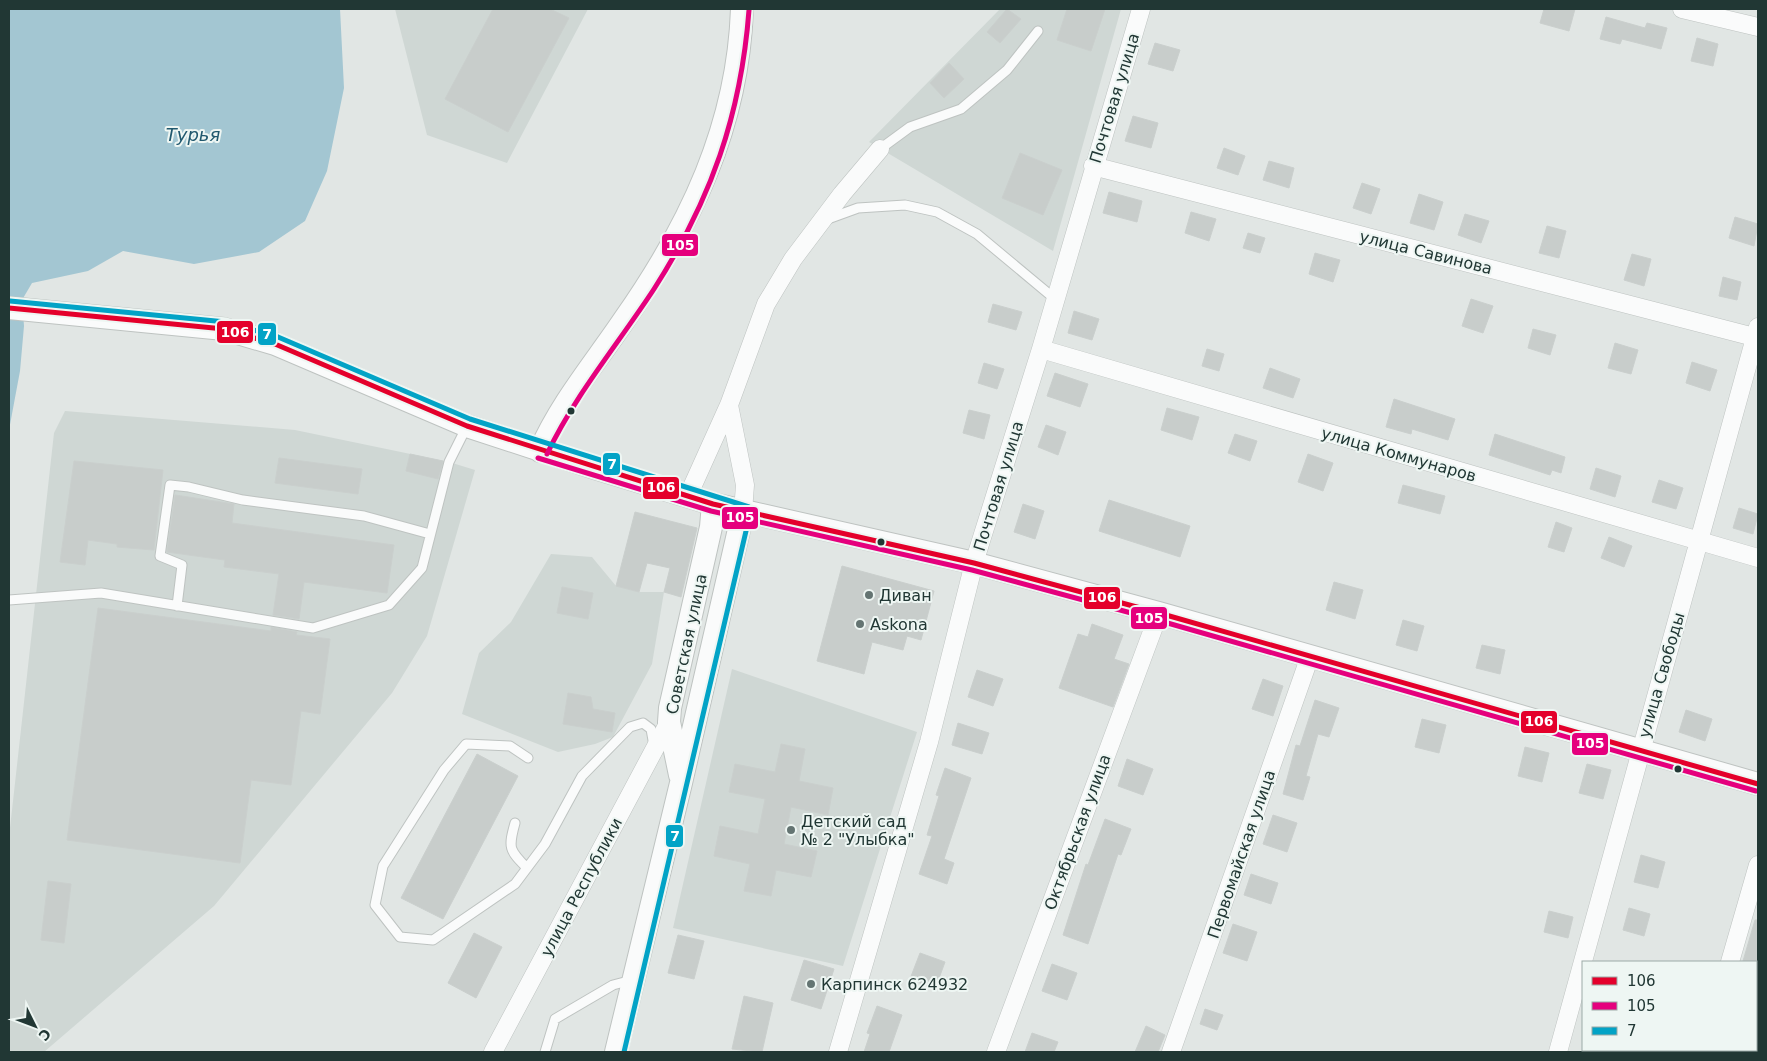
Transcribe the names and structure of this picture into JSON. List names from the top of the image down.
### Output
{
  "streets": {
    "street": [
      "Почтовая улица",
      "улица Савинова",
      "улица Коммунаров",
      "Советская улица",
      "улица Свободы",
      "Октябрьская улица",
      "Первомайская улица",
      "улица Республики"
    ]
  },
  "crossings": [
    ["Почтовая улица", "улица Савинова"],
    ["Почтовая улица", "улица Коммунаров"],
    ["улица Савинова", "улица Свободы"],
    ["улица Коммунаров", "улица Свободы"],
    ["Советская улица", "улица Республики"]
  ],
  "water": ["Турья"],
  "places": [
    "Диван",
    "Askona",
    "Детский сад № 2 \"Улыбка\"",
    "Карпинск 624932"
  ],
  "lines": ["transit line 105", "transit line 7", "transit line 106"],
  "legend": ["106", "105", "7"],
  "north": "bottom right"
}
